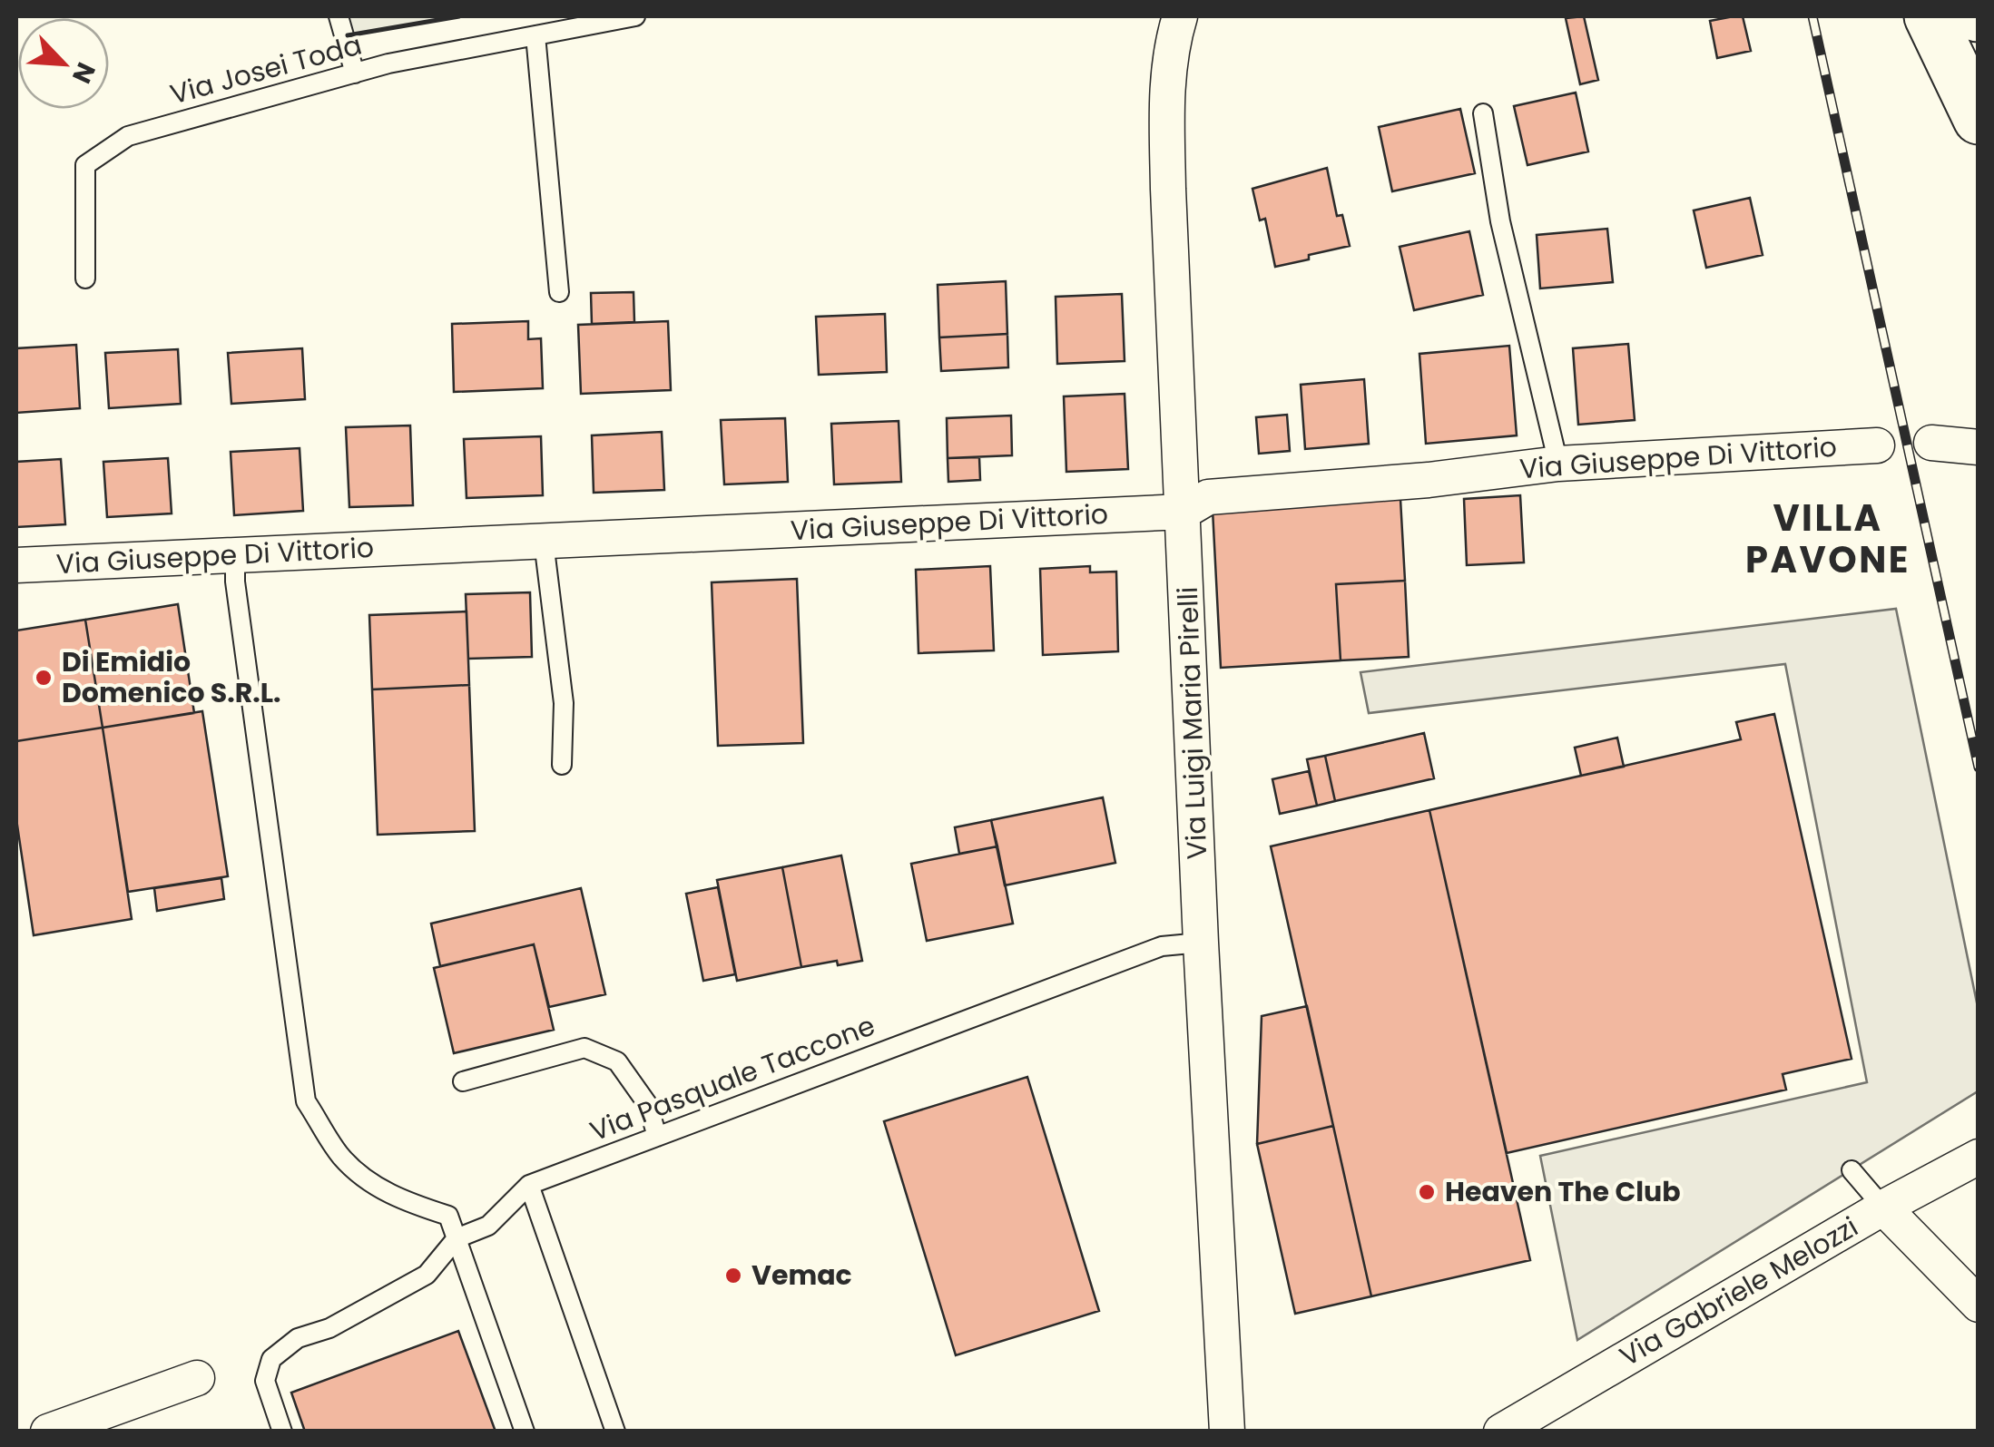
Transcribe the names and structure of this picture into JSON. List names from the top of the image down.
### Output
{
  "streets": {
    "street": ["Via Giuseppe Di Vittorio", "Via Luigi Maria Pirelli", "Via Gabriele Melozzi"],
    "lane": ["Via Josei Toda", "Via Pasquale Taccone"]
  },
  "crossings": [
    ["Via Giuseppe Di Vittorio", "Via Luigi Maria Pirelli"],
    ["Via Luigi Maria Pirelli", "Via Pasquale Taccone"]
  ],
  "districts": ["VILLA PAVONE"],
  "places": ["Di Emidio Domenico S.R.L.", "Heaven The Club", "Vemac"],
  "north": "bottom right"
}
